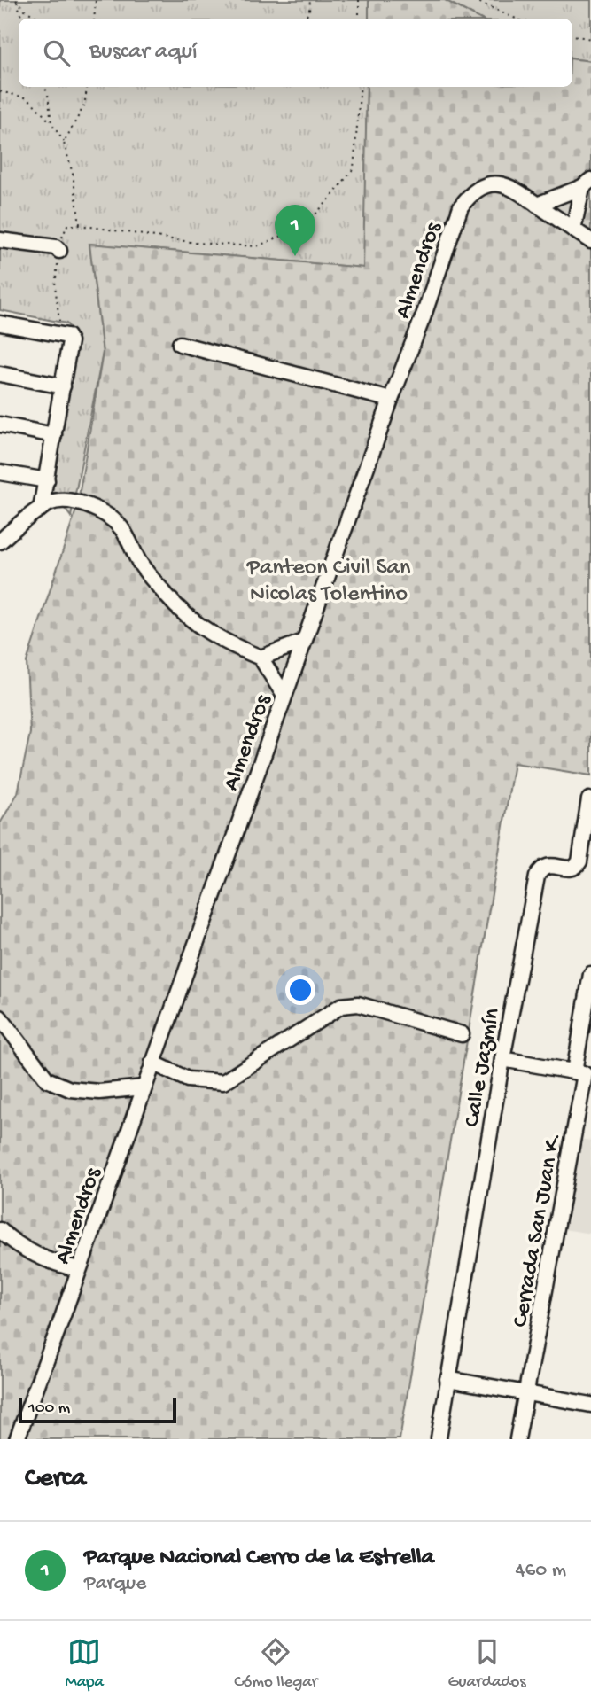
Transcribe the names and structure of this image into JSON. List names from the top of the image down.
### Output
{
  "streets": {
    "street": ["Almendros", "Calle Jazmín", "Cerrada San Juan K."]
  },
  "parks": ["Panteon Civil San Nicolas Tolentino"],
  "scale_bar": "100 m",
  "page": {
    "search": "Buscar aquí",
    "pins": "1",
    "scale": "100 m",
    "heading": "Cerca",
    "list": [
      {
        "mark": "1",
        "name": "Parque Nacional Cerro de la Estrella",
        "note": "Parque",
        "value": "460 m"
      }
    ],
    "nav": ["Mapa", "Cómo llegar", "Guardados"]
  }
}
